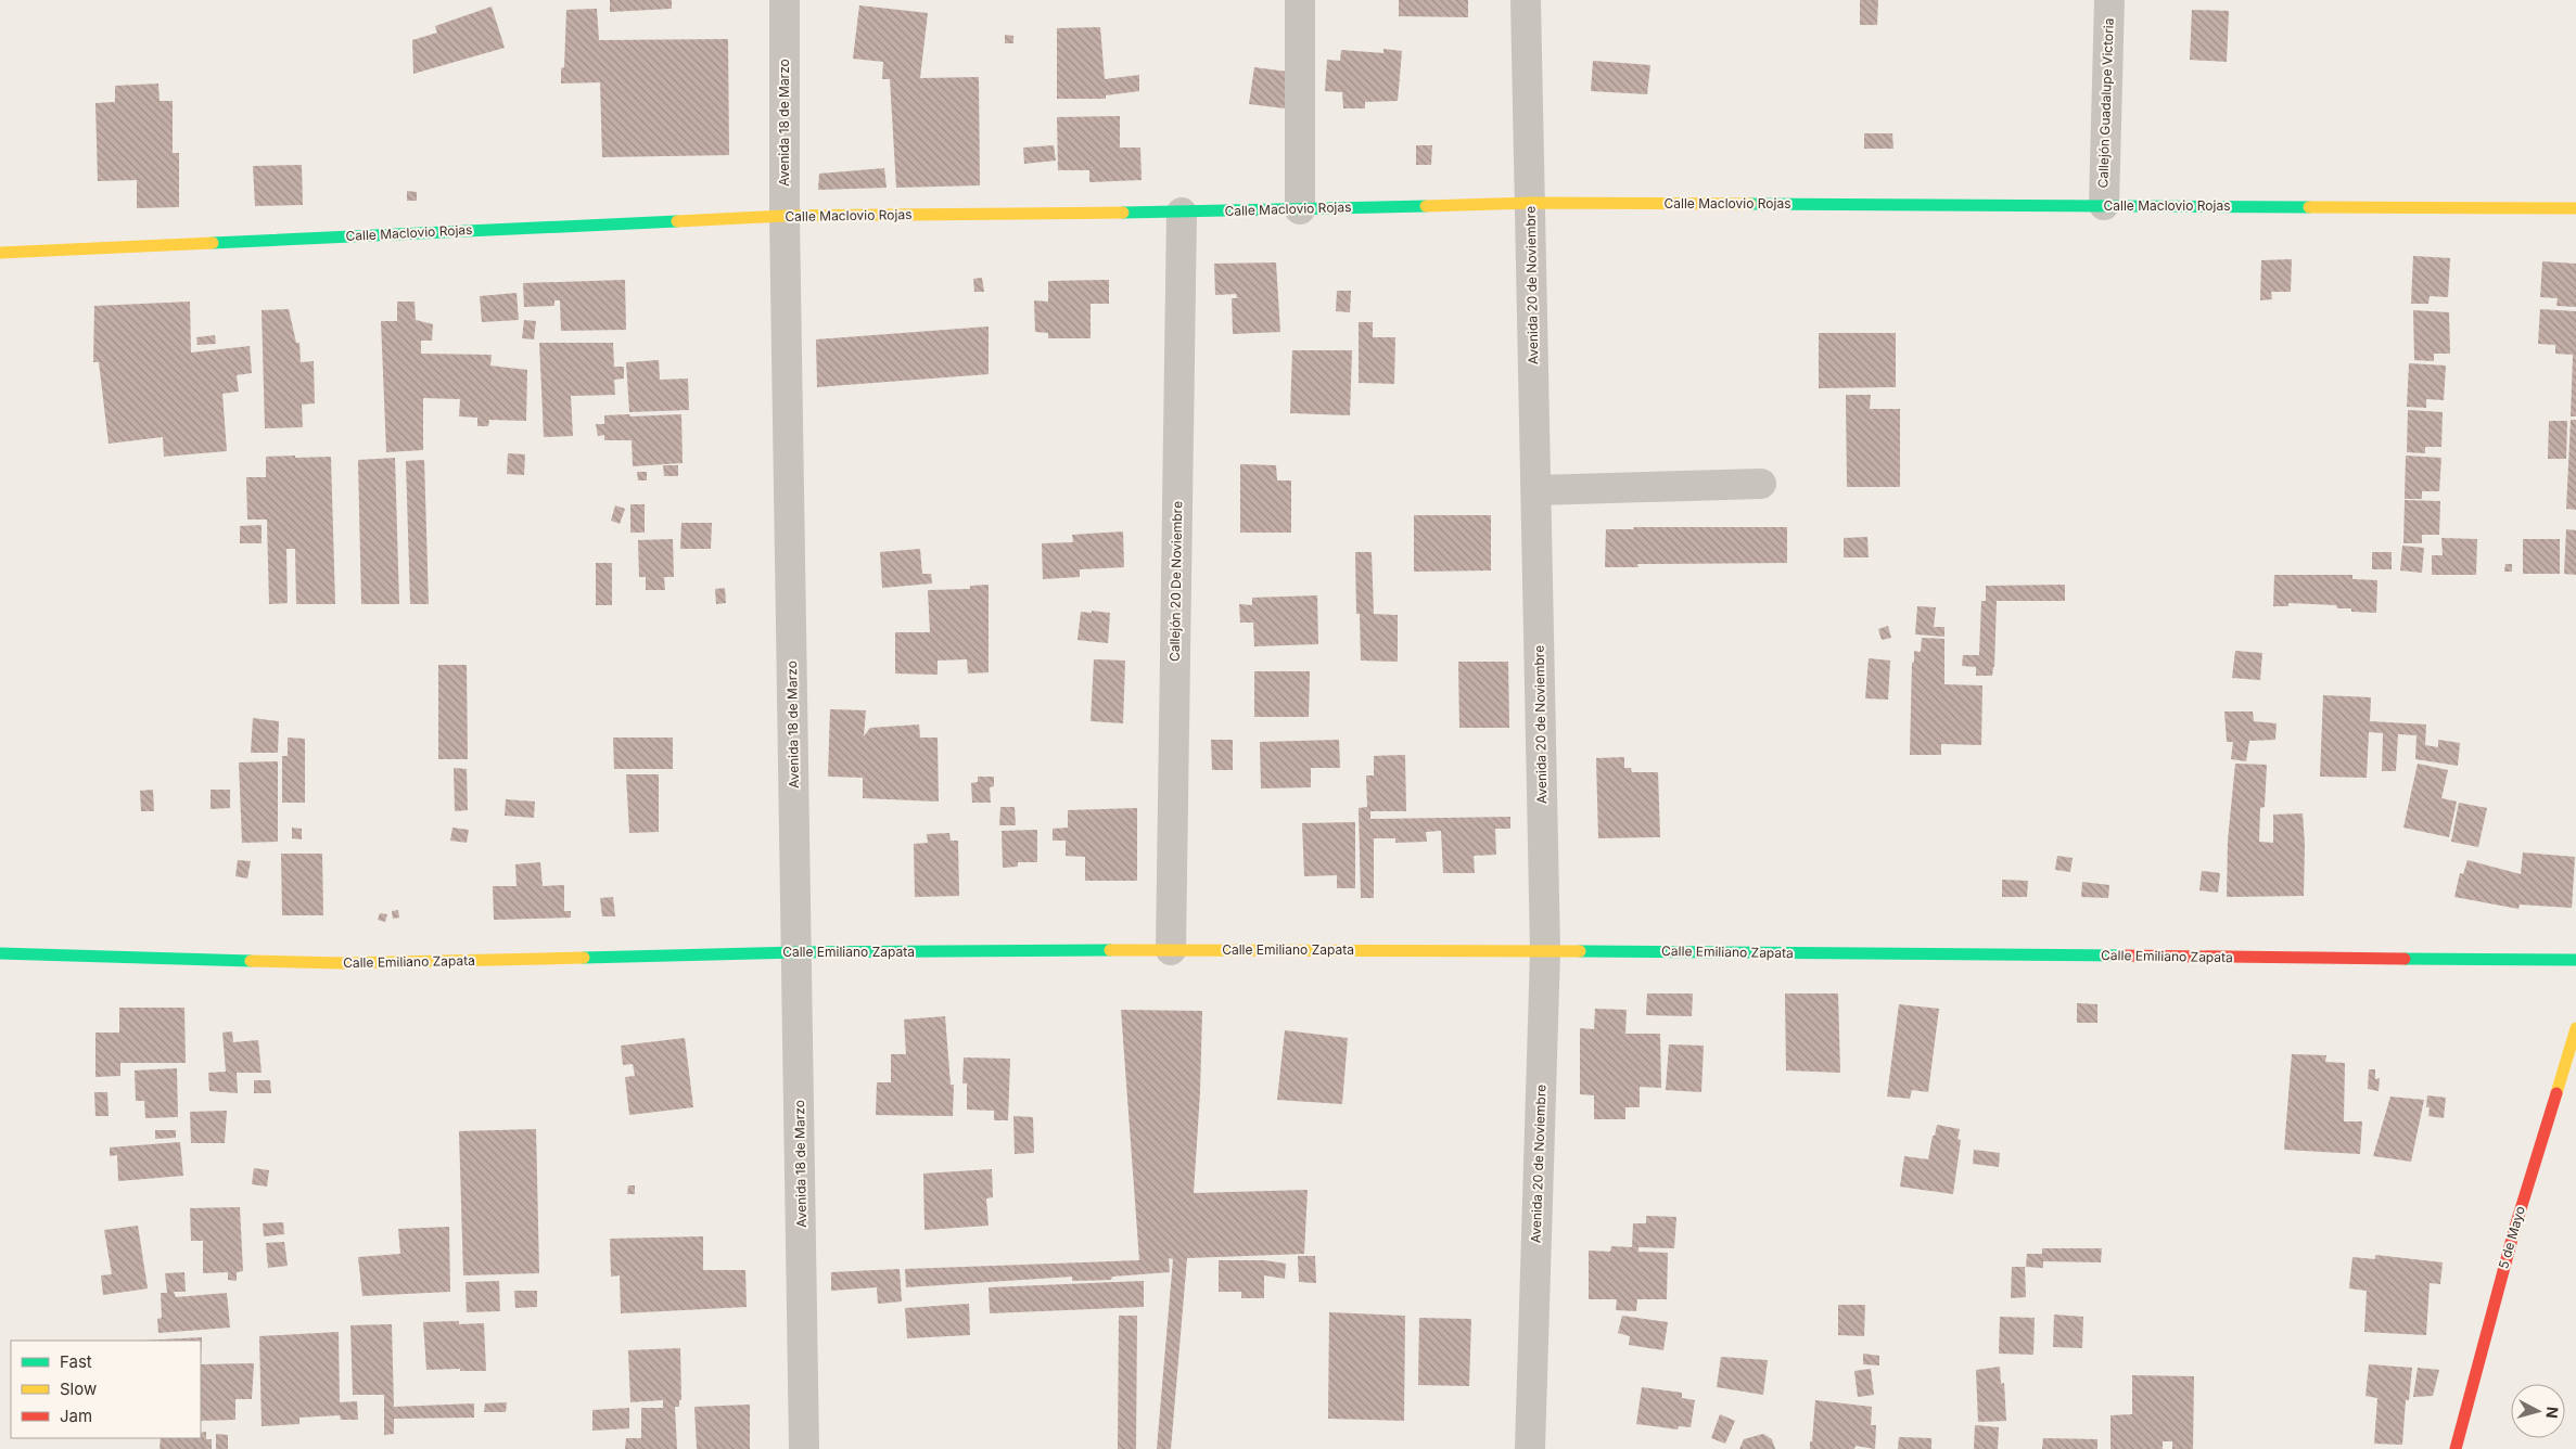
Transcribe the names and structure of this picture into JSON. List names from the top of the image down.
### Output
{
  "streets": {
    "street": [
      "Callejón Guadalupe Victoria",
      "Avenida 18 de Marzo",
      "Calle Maclovio Rojas",
      "Avenida 20 de Noviembre",
      "Callejón 20 De Noviembre",
      "Calle Emiliano Zapata",
      "5 de Mayo"
    ]
  },
  "crossings": [
    ["Callejón Guadalupe Victoria", "Calle Maclovio Rojas"],
    ["Avenida 18 de Marzo", "Calle Maclovio Rojas"],
    ["Avenida 18 de Marzo", "Calle Emiliano Zapata"],
    ["Calle Maclovio Rojas", "Avenida 20 de Noviembre"],
    ["Calle Maclovio Rojas", "Callejón 20 De Noviembre"],
    ["Avenida 20 de Noviembre", "Calle Emiliano Zapata"],
    ["Callejón 20 De Noviembre", "Calle Emiliano Zapata"]
  ],
  "legend": ["Fast", "Slow", "Jam"],
  "north": "right"
}
